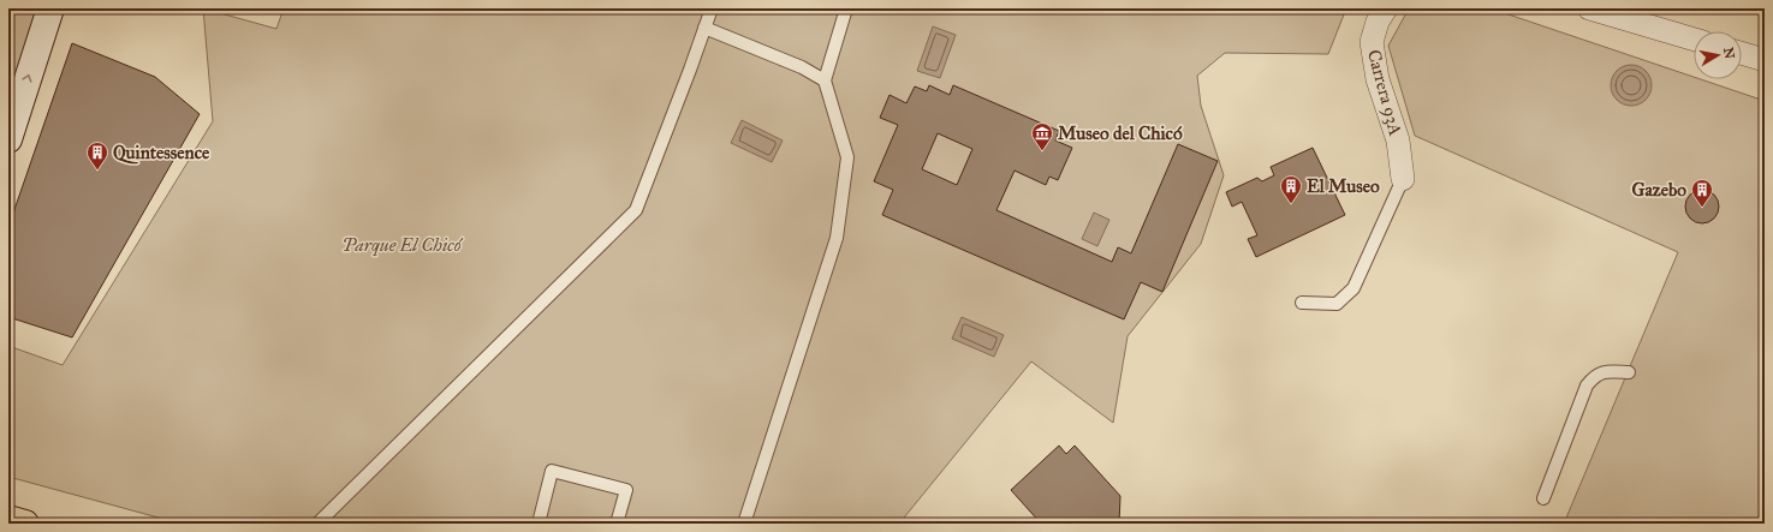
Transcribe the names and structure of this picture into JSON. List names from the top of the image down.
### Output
{
  "streets": {
    "street": ["Carrera 93A"]
  },
  "parks": ["Parque El Chicó"],
  "places": {
    "museum": ["Museo del Chicó"],
    "building": ["Quintessence", "El Museo", "Gazebo"]
  },
  "north": "right"
}
